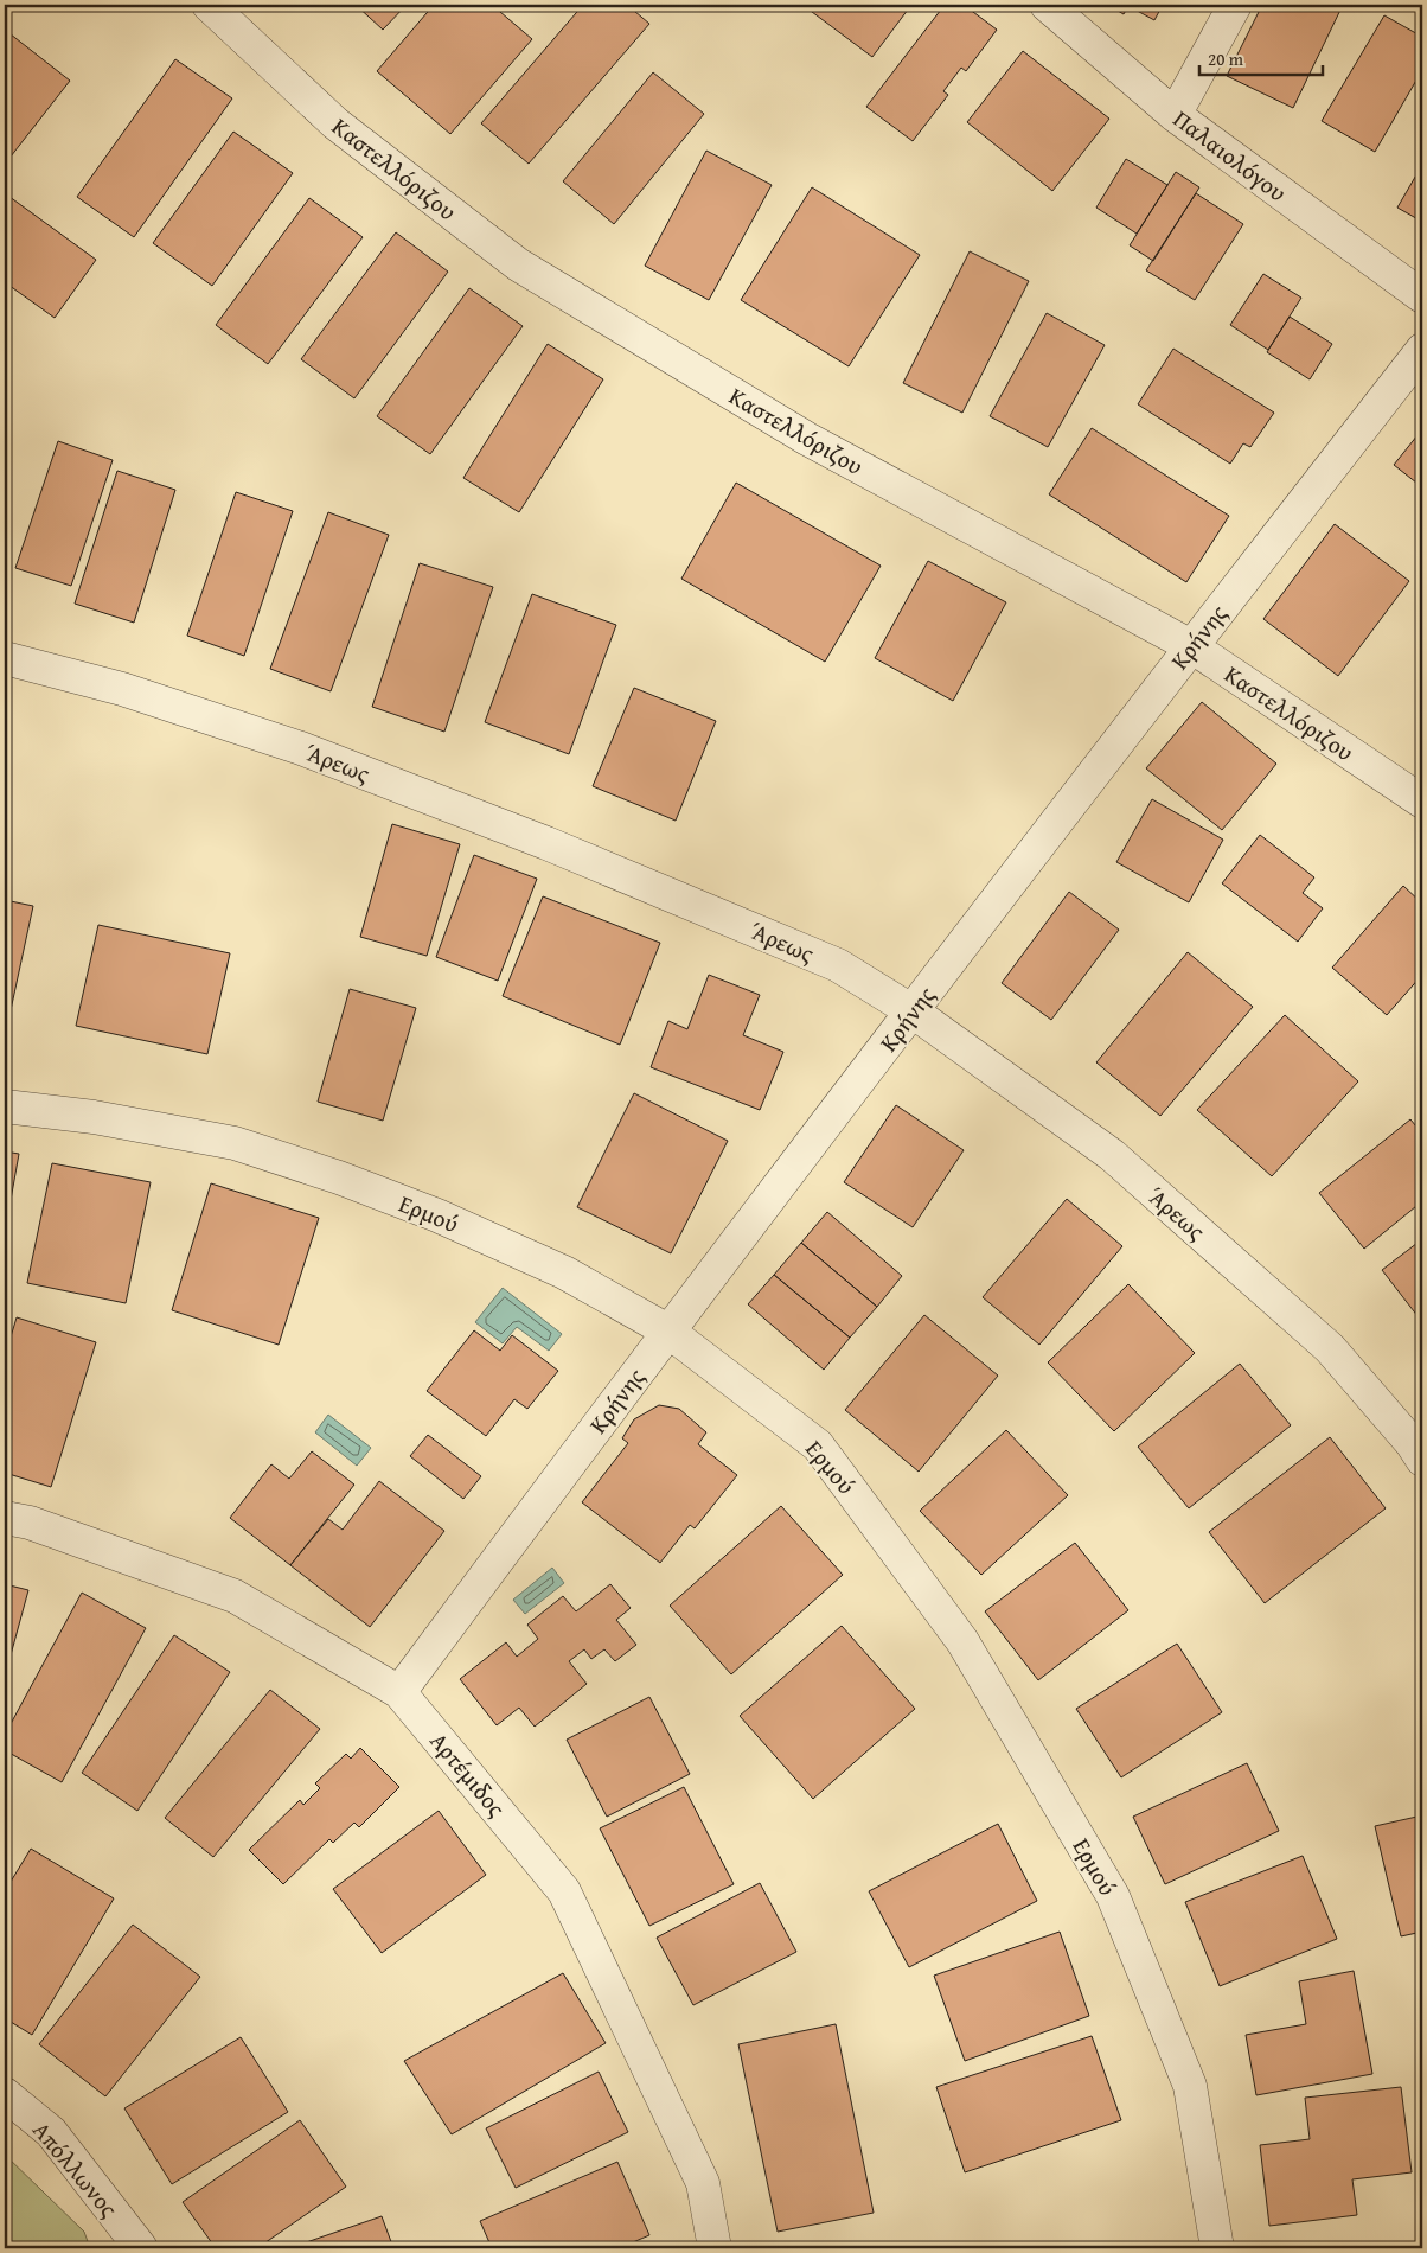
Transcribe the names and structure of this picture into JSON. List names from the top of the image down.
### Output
{
  "streets": {
    "street": [
      "Παλαιολόγου",
      "Καστελλόριζου",
      "Κρήνης",
      "Άρεως",
      "Ερμού",
      "Αρτέμιδος",
      "Απόλλωνος"
    ]
  },
  "crossings": [
    ["Καστελλόριζου", "Κρήνης"],
    ["Κρήνης", "Άρεως"],
    ["Κρήνης", "Ερμού"],
    ["Κρήνης", "Αρτέμιδος"]
  ],
  "scale_bar": "20 m"
}
